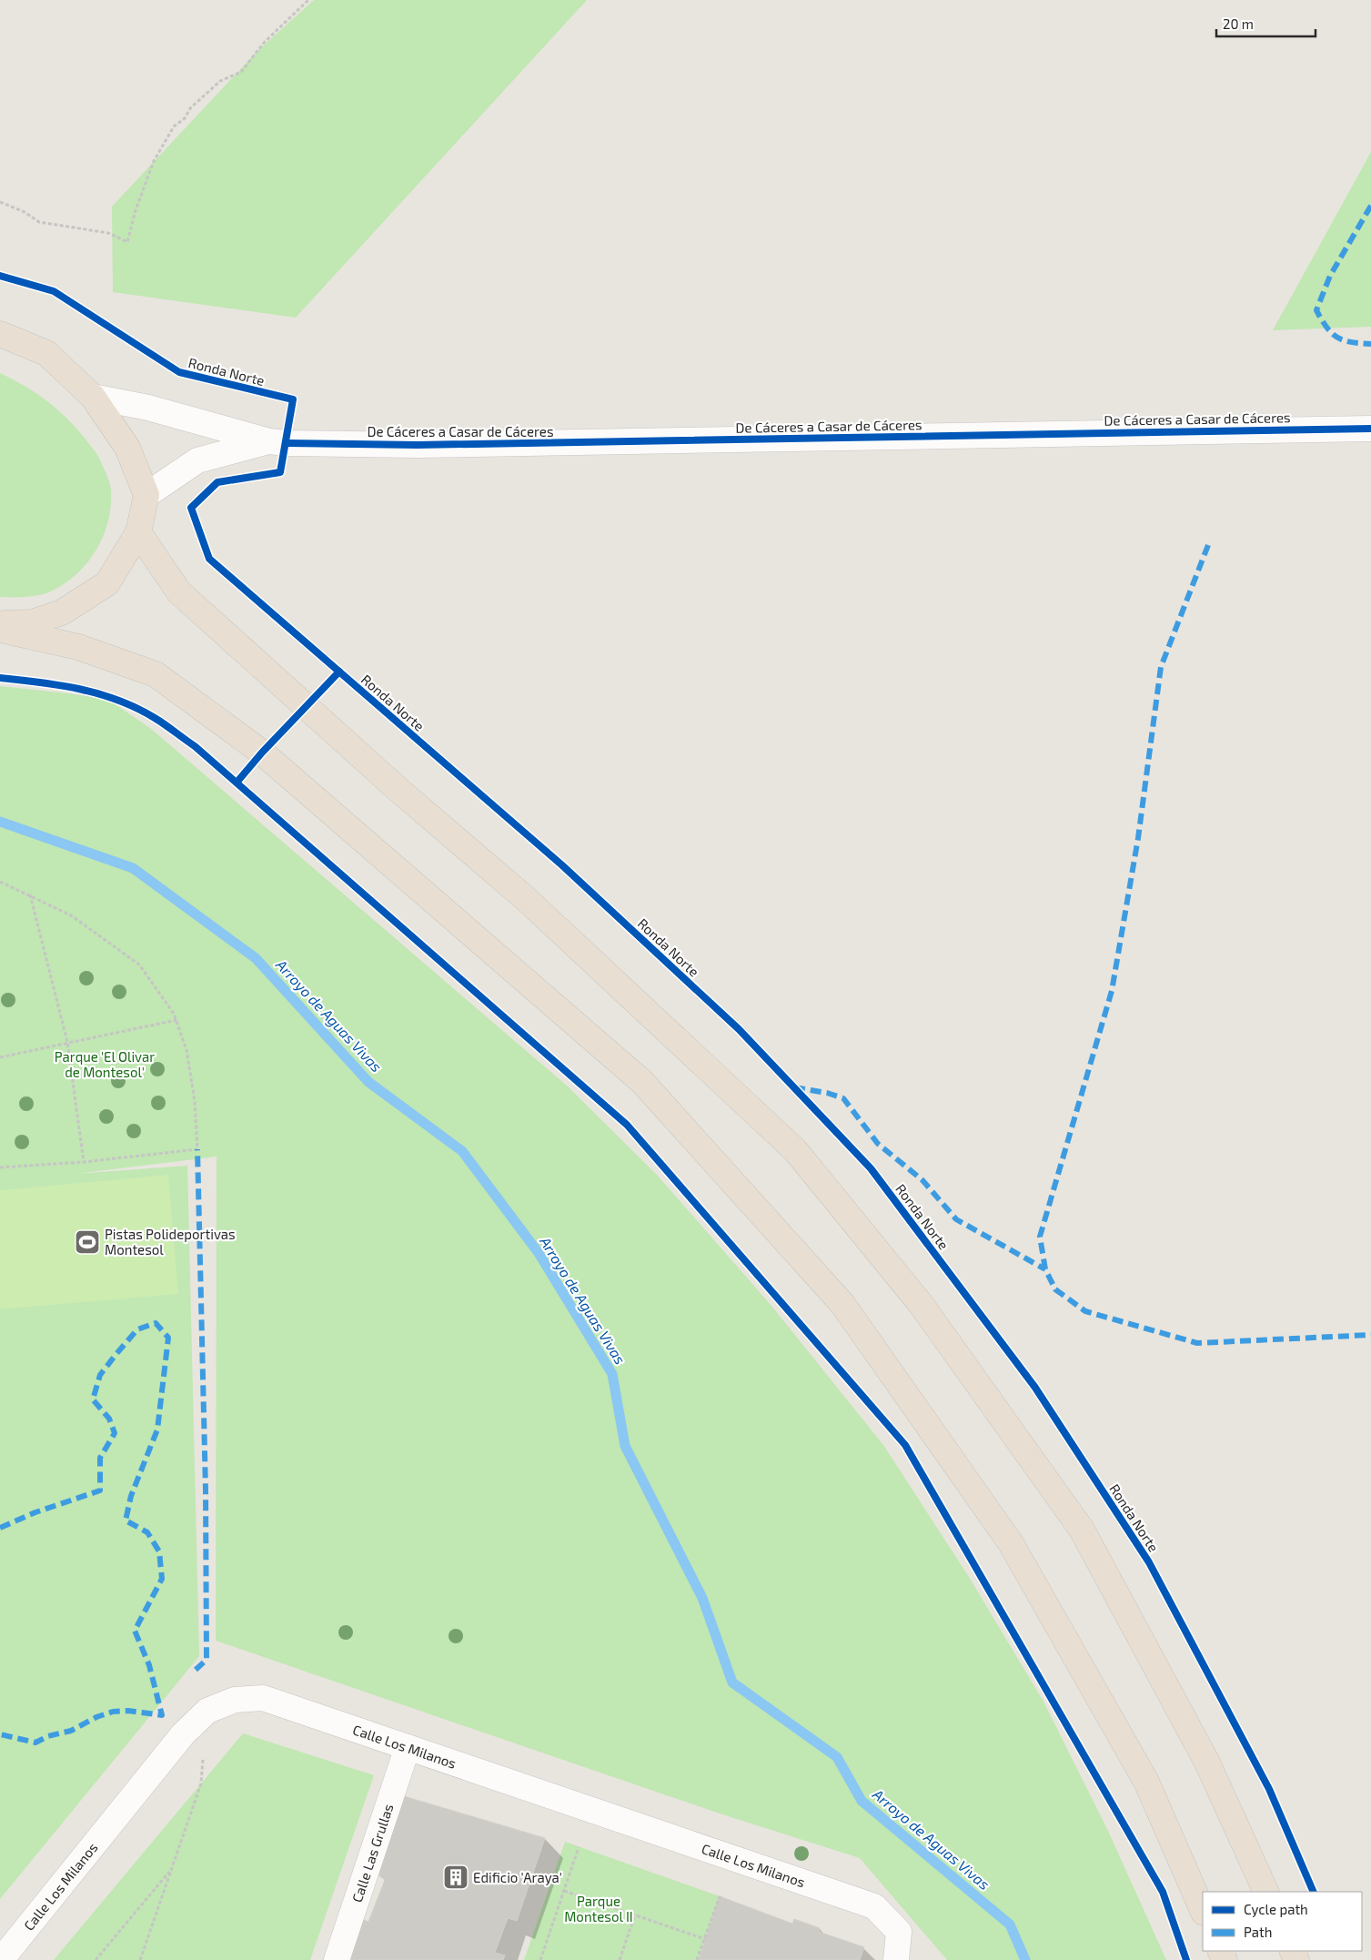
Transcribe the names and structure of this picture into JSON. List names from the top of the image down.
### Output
{
  "streets": {
    "street": ["De Cáceres a Casar de Cáceres", "Calle Los Milanos", "Calle Las Grullas"],
    "cycle path": ["Ronda Norte"]
  },
  "crossings": [
    ["Calle Los Milanos", "Calle Las Grullas"]
  ],
  "water": ["Arroyo de Aguas Vivas"],
  "parks": ["Parque 'El Olivar de Montesol'", "Parque Montesol II"],
  "places": {
    "sports": ["Pistas Polideportivas Montesol"],
    "building": ["Edificio 'Araya'"]
  },
  "legend": ["Cycle path", "Path"],
  "scale_bar": "20 m"
}
